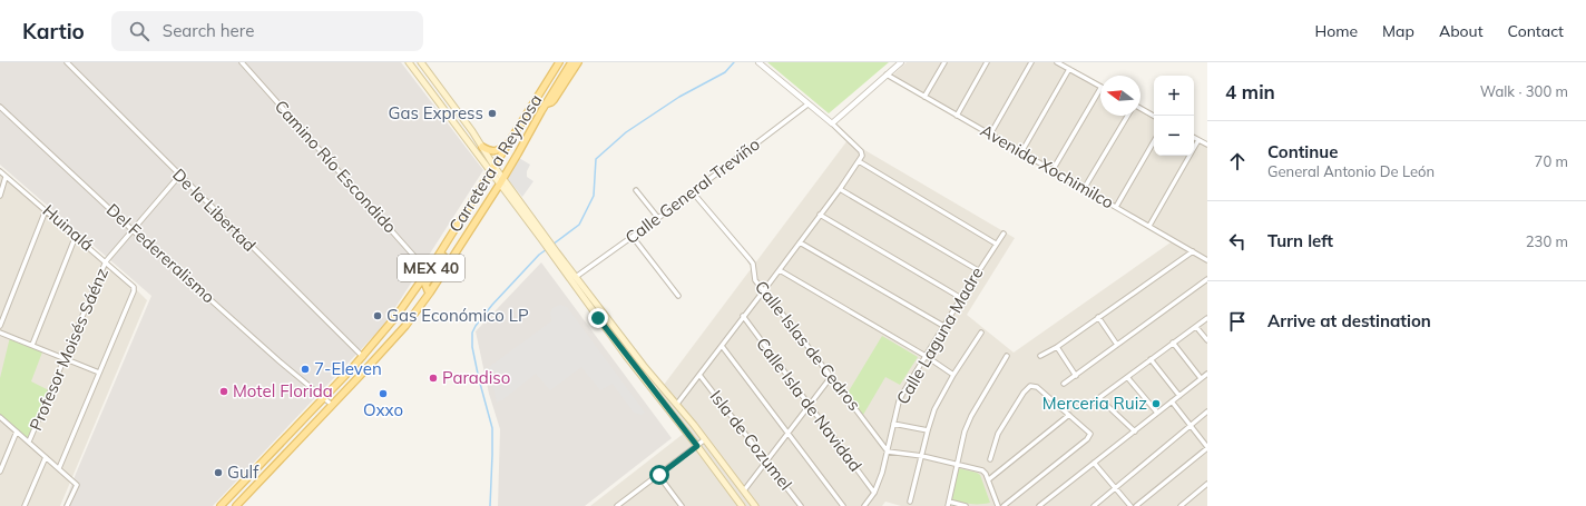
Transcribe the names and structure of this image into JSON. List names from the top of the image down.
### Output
{
  "streets": {
    "main road": ["Carretera a Reynosa", "MEX 40"],
    "street": [
      "Camino Río Escondido",
      "Avenida Xochimilco",
      "Calle General Treviño",
      "De la Libertad",
      "Huinalá",
      "Del Federeralismo",
      "Calle Laguna Madre",
      "Calle Islas de Cedros",
      "Profesor Moisés Sáénz",
      "Calle Isla de Navidad",
      "Isla de Cozumel"
    ]
  },
  "crossings": [
    ["Carretera a Reynosa", "Camino Río Escondido"],
    ["Carretera a Reynosa", "De la Libertad"],
    ["Carretera a Reynosa", "Del Federeralismo"],
    ["Calle General Treviño", "Calle Islas de Cedros"],
    ["De la Libertad", "Profesor Moisés Sáénz"],
    ["Huinalá", "Profesor Moisés Sáénz"],
    ["Del Federeralismo", "Profesor Moisés Sáénz"],
    ["Calle Laguna Madre", "Calle Islas de Cedros"],
    ["Calle Laguna Madre", "Calle Isla de Navidad"]
  ],
  "places": [
    "Gas Express",
    "Gas Económico LP",
    "7-Eleven",
    "Paradiso",
    "Motel Florida",
    "Oxxo",
    "Merceria Ruiz",
    "Gulf"
  ],
  "north": "left",
  "page": {
    "header": "Kartio",
    "search": "Search here",
    "nav": [
      "Home",
      "Map",
      "About",
      "Contact"
    ],
    "heading": ["4 min", "Walk · 300 m"],
    "map_buttons": ["+", "−"],
    "list": [
      ["Continue", "General Antonio De León", "70 m"],
      ["Turn left", "230 m"],
      "Arrive at destination"
    ]
  }
}
